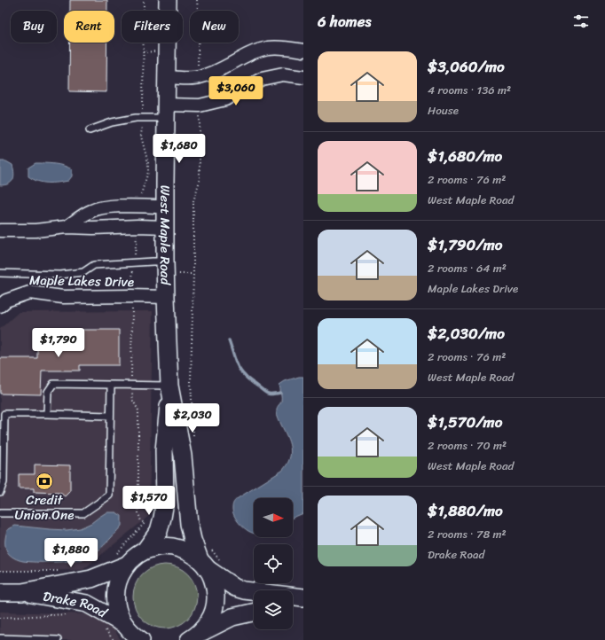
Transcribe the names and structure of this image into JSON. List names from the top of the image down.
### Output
{
  "streets": {
    "main road": ["West Maple Road", "Drake Road"],
    "street": ["Maple Lakes Drive"]
  },
  "crossings": [
    ["West Maple Road", "Maple Lakes Drive"]
  ],
  "places": {
    "bank": ["Credit Union One"]
  },
  "north": "right",
  "page": {
    "heading": "6 homes",
    "chip": [
      "Buy",
      "Rent",
      "Filters",
      "New"
    ],
    "list": [
      {
        "name": "$3,060/mo",
        "note": "4 rooms · 136 m² · House"
      },
      {
        "name": "$1,680/mo",
        "note": "2 rooms · 76 m² · West Maple Road"
      },
      {
        "name": "$1,790/mo",
        "note": "2 rooms · 64 m² · Maple Lakes Drive"
      },
      {
        "name": "$2,030/mo",
        "note": "2 rooms · 76 m² · West Maple Road"
      },
      {
        "name": "$1,570/mo",
        "note": "2 rooms · 70 m² · West Maple Road"
      },
      {
        "name": "$1,880/mo",
        "note": "2 rooms · 78 m² · Drake Road"
      }
    ],
    "price": [
      "$3,060",
      "$1,680",
      "$1,790",
      "$2,030",
      "$1,570",
      "$1,880"
    ]
  }
}
